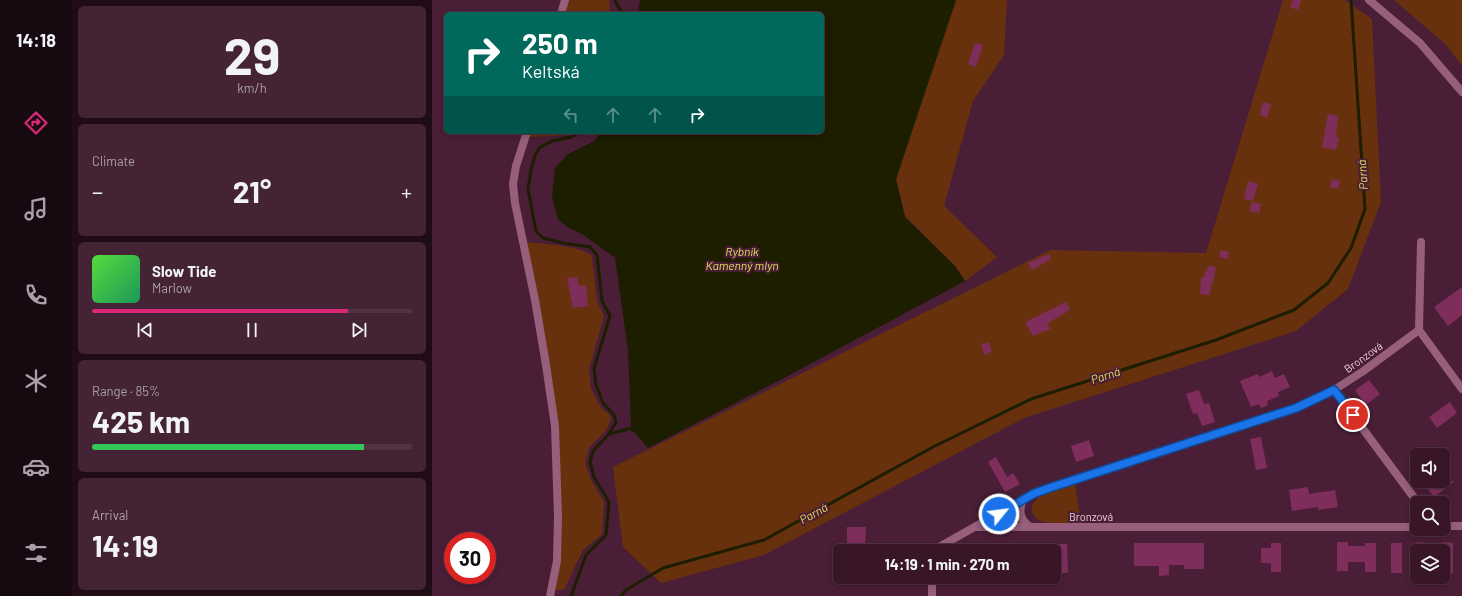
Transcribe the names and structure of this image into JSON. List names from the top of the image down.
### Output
{
  "streets": {
    "street": ["Bronzová"]
  },
  "water": ["Parná", "Rybník Kamenný mlyn"],
  "page": {
    "tabs": "14:18",
    "tile": [
      ["29", "km/h"],
      "Climate",
      ["Range · 85%", "425 km"],
      ["Arrival", "14:19"]
    ],
    "turn": ["250 m", "Keltská"],
    "heat": ["−", "21°", "+"],
    "song": ["Slow Tide", "Marlow"],
    "limit": "30",
    "trip": "14:19 · 1 min · 270 m"
  }
}
